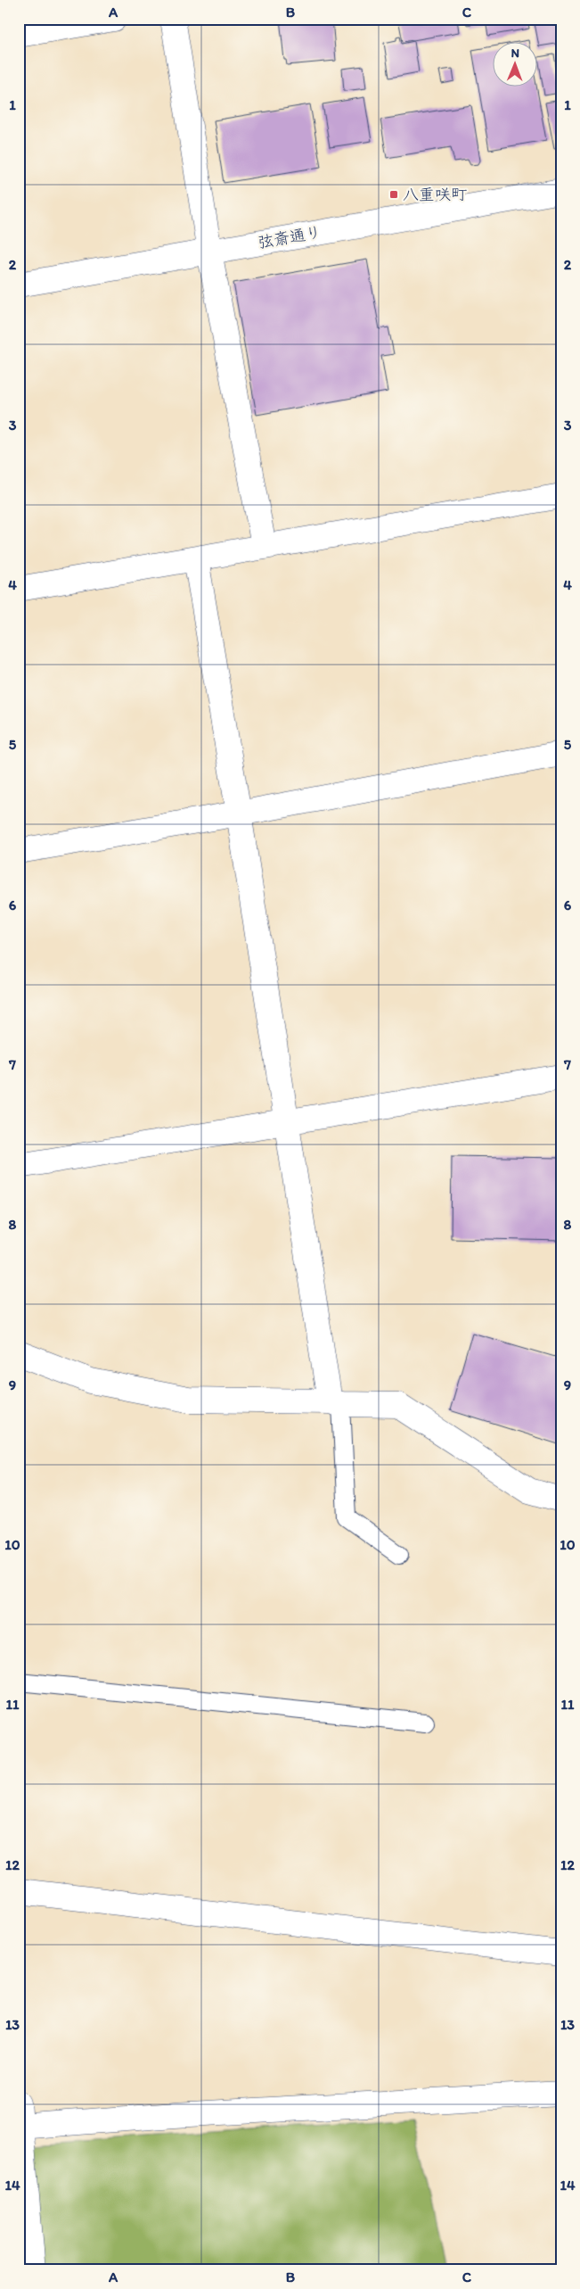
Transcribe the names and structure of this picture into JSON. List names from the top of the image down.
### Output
{
  "streets": {
    "street": ["弦斎通り"]
  },
  "places": {
    "transit": ["八重咲町"]
  },
  "north": "top",
  "grid": {
    "columns": ["A", "B", "C"],
    "rows": [
      "1",
      "2",
      "3",
      "4",
      "5",
      "6",
      "7",
      "8",
      "9",
      "10",
      "11",
      "12",
      "13",
      "14"
    ]
  }
}
